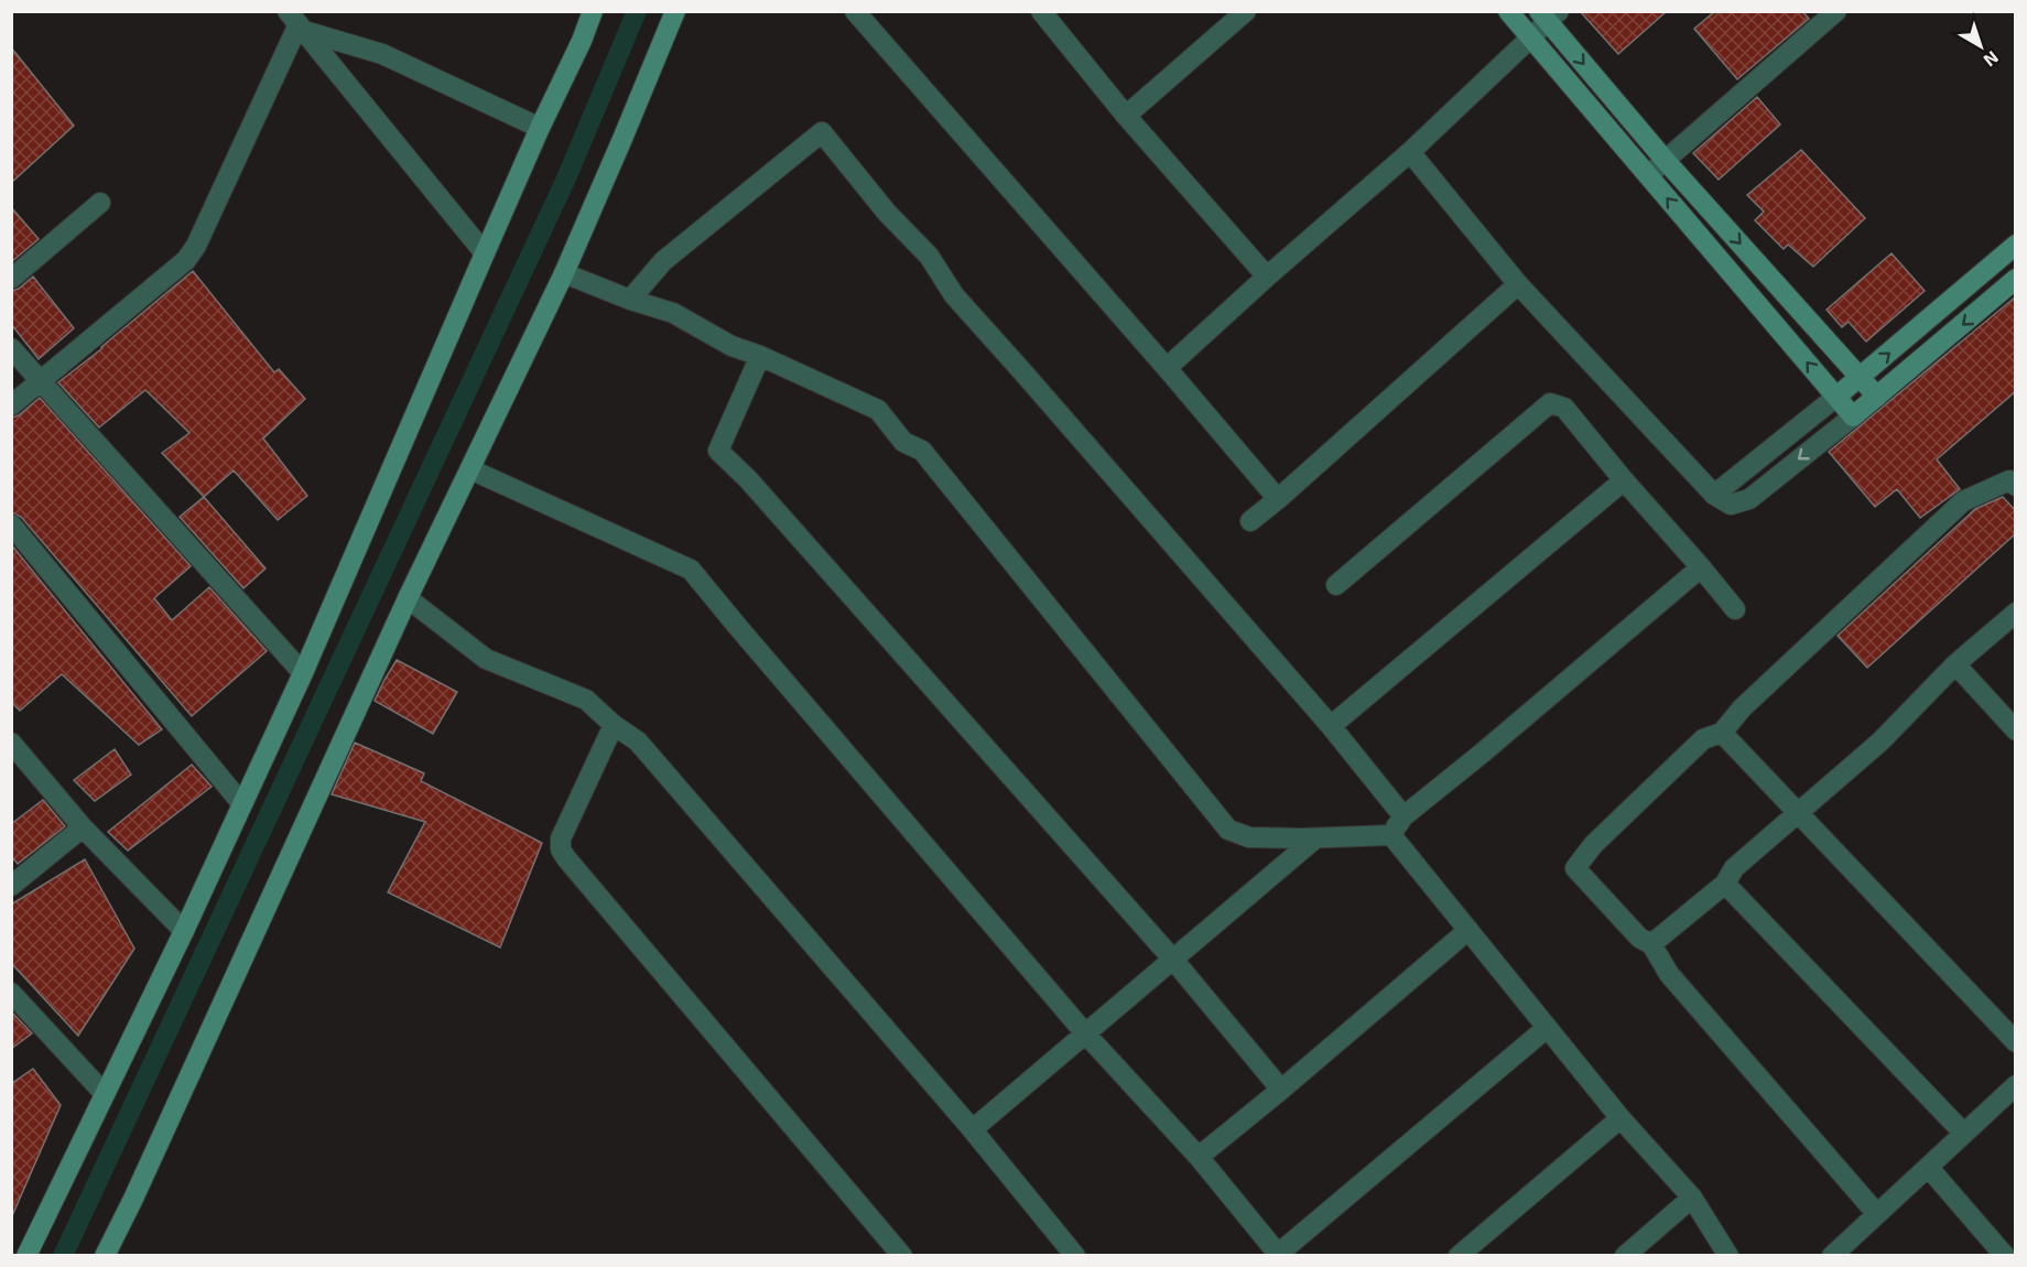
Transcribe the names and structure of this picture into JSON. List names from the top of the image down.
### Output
{
  "north": "bottom right"
}
